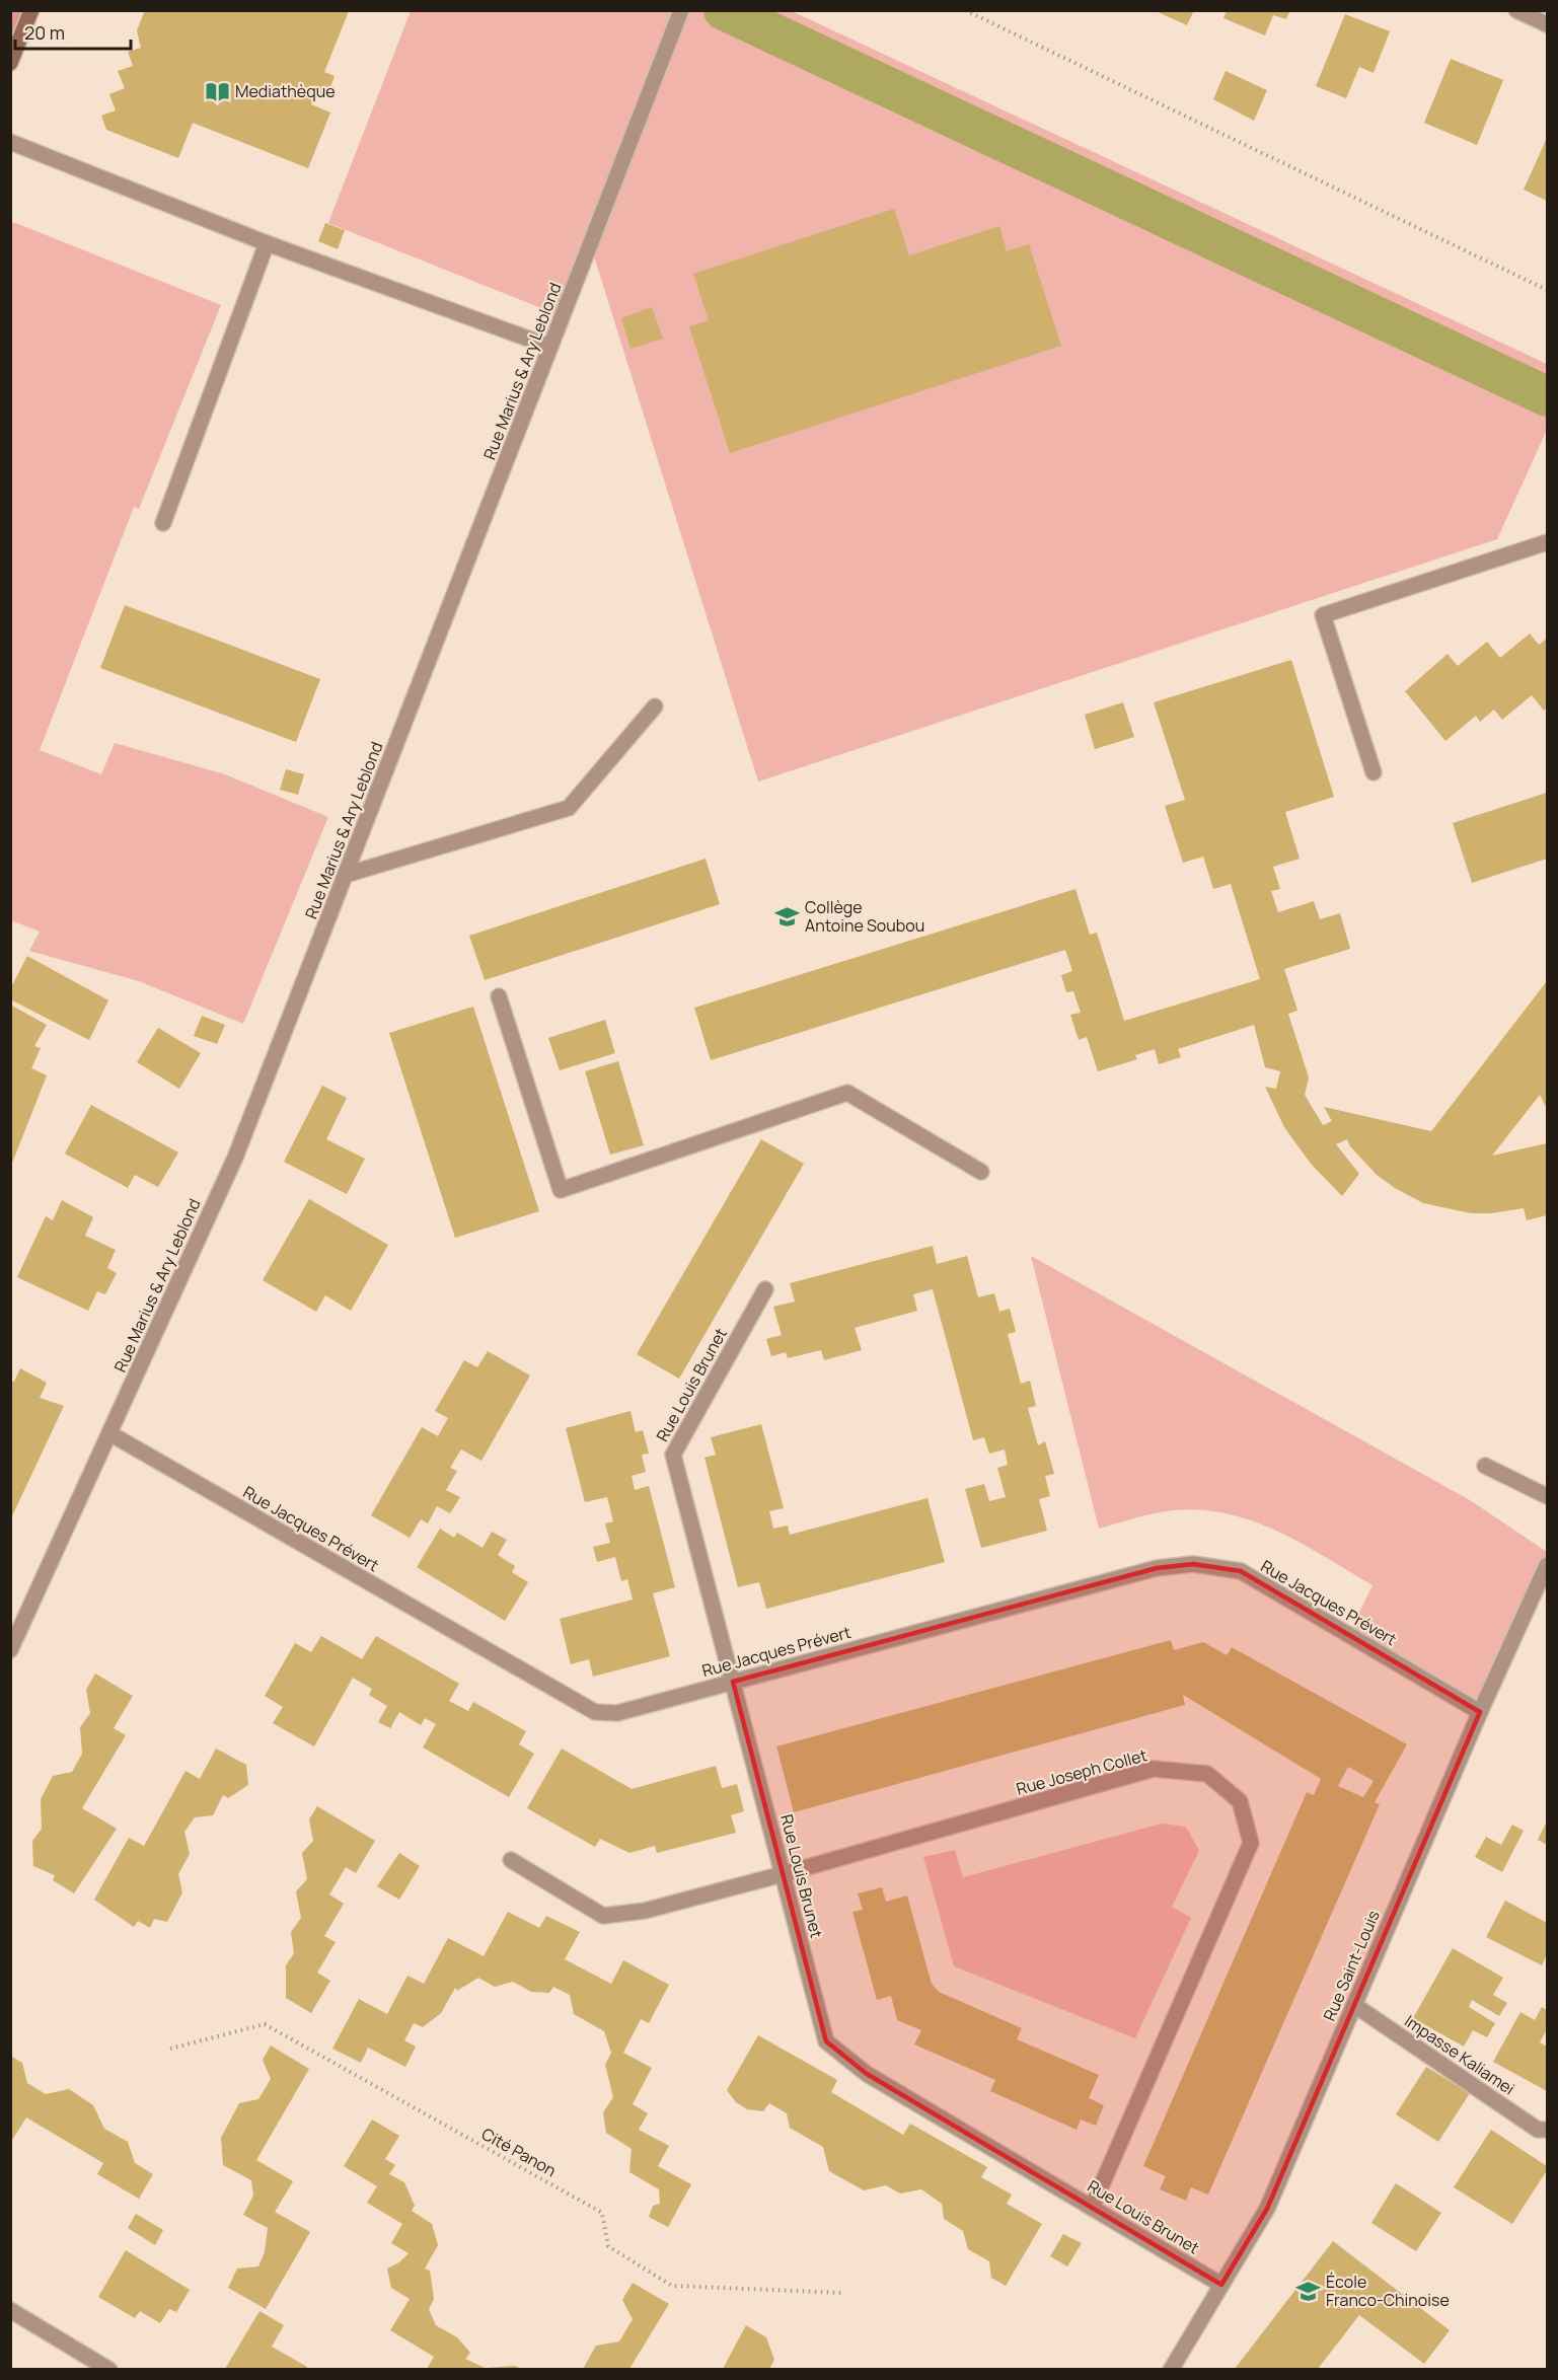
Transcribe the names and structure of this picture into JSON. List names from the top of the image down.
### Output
{
  "streets": {
    "street": [
      "Rue Marius & Ary Leblond",
      "Rue Louis Brunet",
      "Rue Jacques Prévert",
      "Rue Joseph Collet",
      "Rue Saint-Louis",
      "Impasse Kaliamei"
    ],
    "path": ["Cité Panon"]
  },
  "crossings": [
    ["Rue Marius & Ary Leblond", "Rue Jacques Prévert"],
    ["Rue Louis Brunet", "Rue Jacques Prévert"],
    ["Rue Louis Brunet", "Rue Joseph Collet"],
    ["Rue Louis Brunet", "Rue Saint-Louis"],
    ["Rue Jacques Prévert", "Rue Saint-Louis"],
    ["Rue Saint-Louis", "Impasse Kaliamei"]
  ],
  "places": {
    "library": ["Mediathèque"],
    "school or university": ["Collège Antoine Soubou", "École Franco-Chinoise"]
  },
  "scale_bar": "20 m"
}
